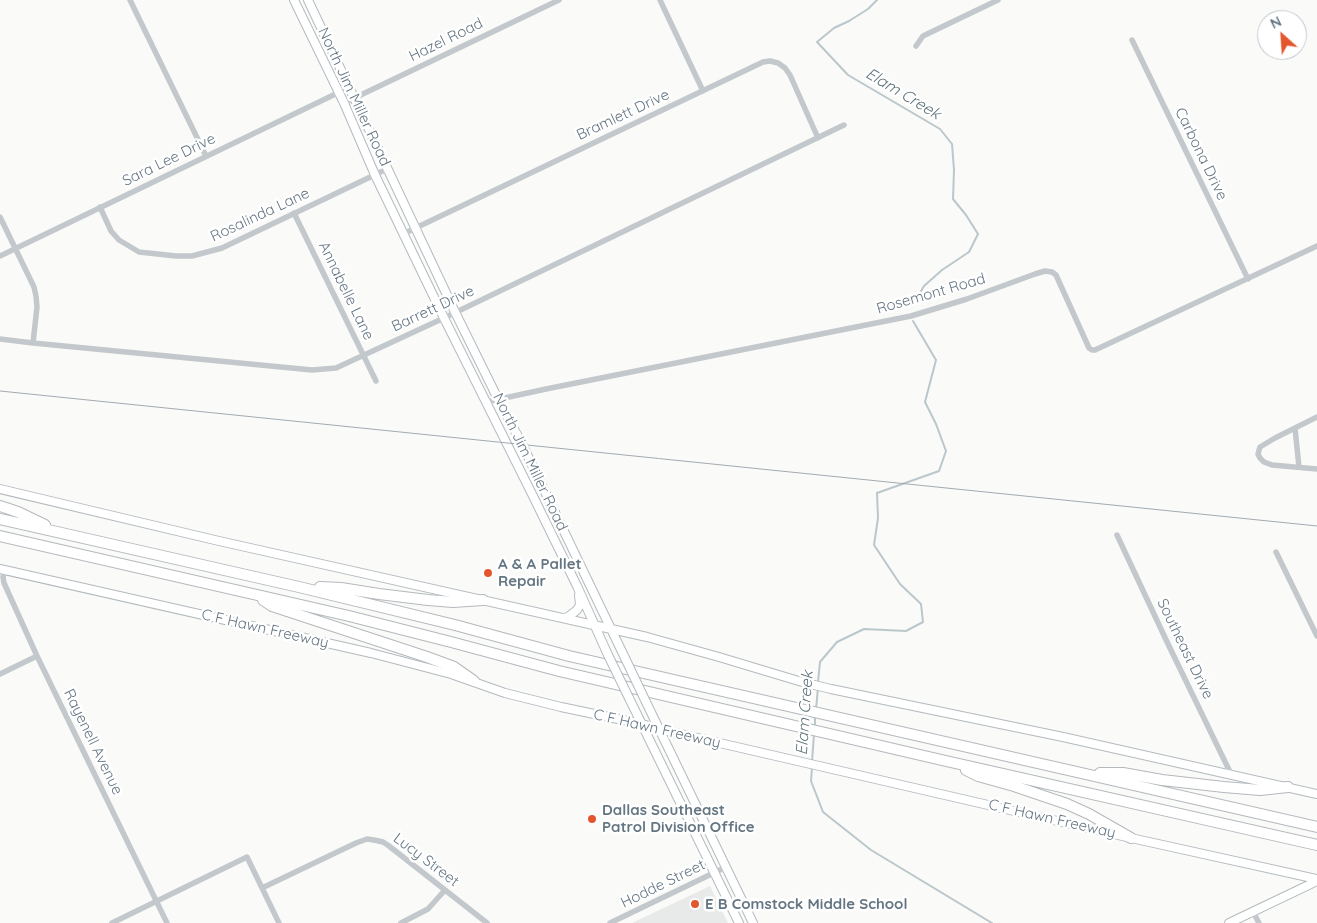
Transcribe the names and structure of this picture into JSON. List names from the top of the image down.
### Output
{
  "streets": {
    "highway": ["C F Hawn Freeway"],
    "main road": ["North Jim Miller Road"],
    "street": [
      "Hazel Road",
      "Bramlett Drive",
      "Carbona Drive",
      "Sara Lee Drive",
      "Rosalinda Lane",
      "Annabelle Lane",
      "Rosemont Road",
      "Barrett Drive",
      "Southeast Drive",
      "Rayenell Avenue",
      "Lucy Street",
      "Hodde Street"
    ]
  },
  "crossings": [
    ["Hazel Road", "North Jim Miller Road"],
    ["North Jim Miller Road", "Bramlett Drive"],
    ["North Jim Miller Road", "Sara Lee Drive"],
    ["North Jim Miller Road", "Rosalinda Lane"],
    ["North Jim Miller Road", "Rosemont Road"],
    ["North Jim Miller Road", "Barrett Drive"],
    ["North Jim Miller Road", "C F Hawn Freeway"],
    ["North Jim Miller Road", "Hodde Street"],
    ["Bramlett Drive", "Barrett Drive"],
    ["Carbona Drive", "Rosemont Road"],
    ["Sara Lee Drive", "Rosalinda Lane"],
    ["Rosalinda Lane", "Annabelle Lane"],
    ["Annabelle Lane", "Barrett Drive"],
    ["C F Hawn Freeway", "Rayenell Avenue"]
  ],
  "water": ["Elam Creek"],
  "places": ["A & A Pallet Repair", "Dallas Southeast Patrol Division Office", "E B Comstock Middle School"],
  "north": "top left"
}
